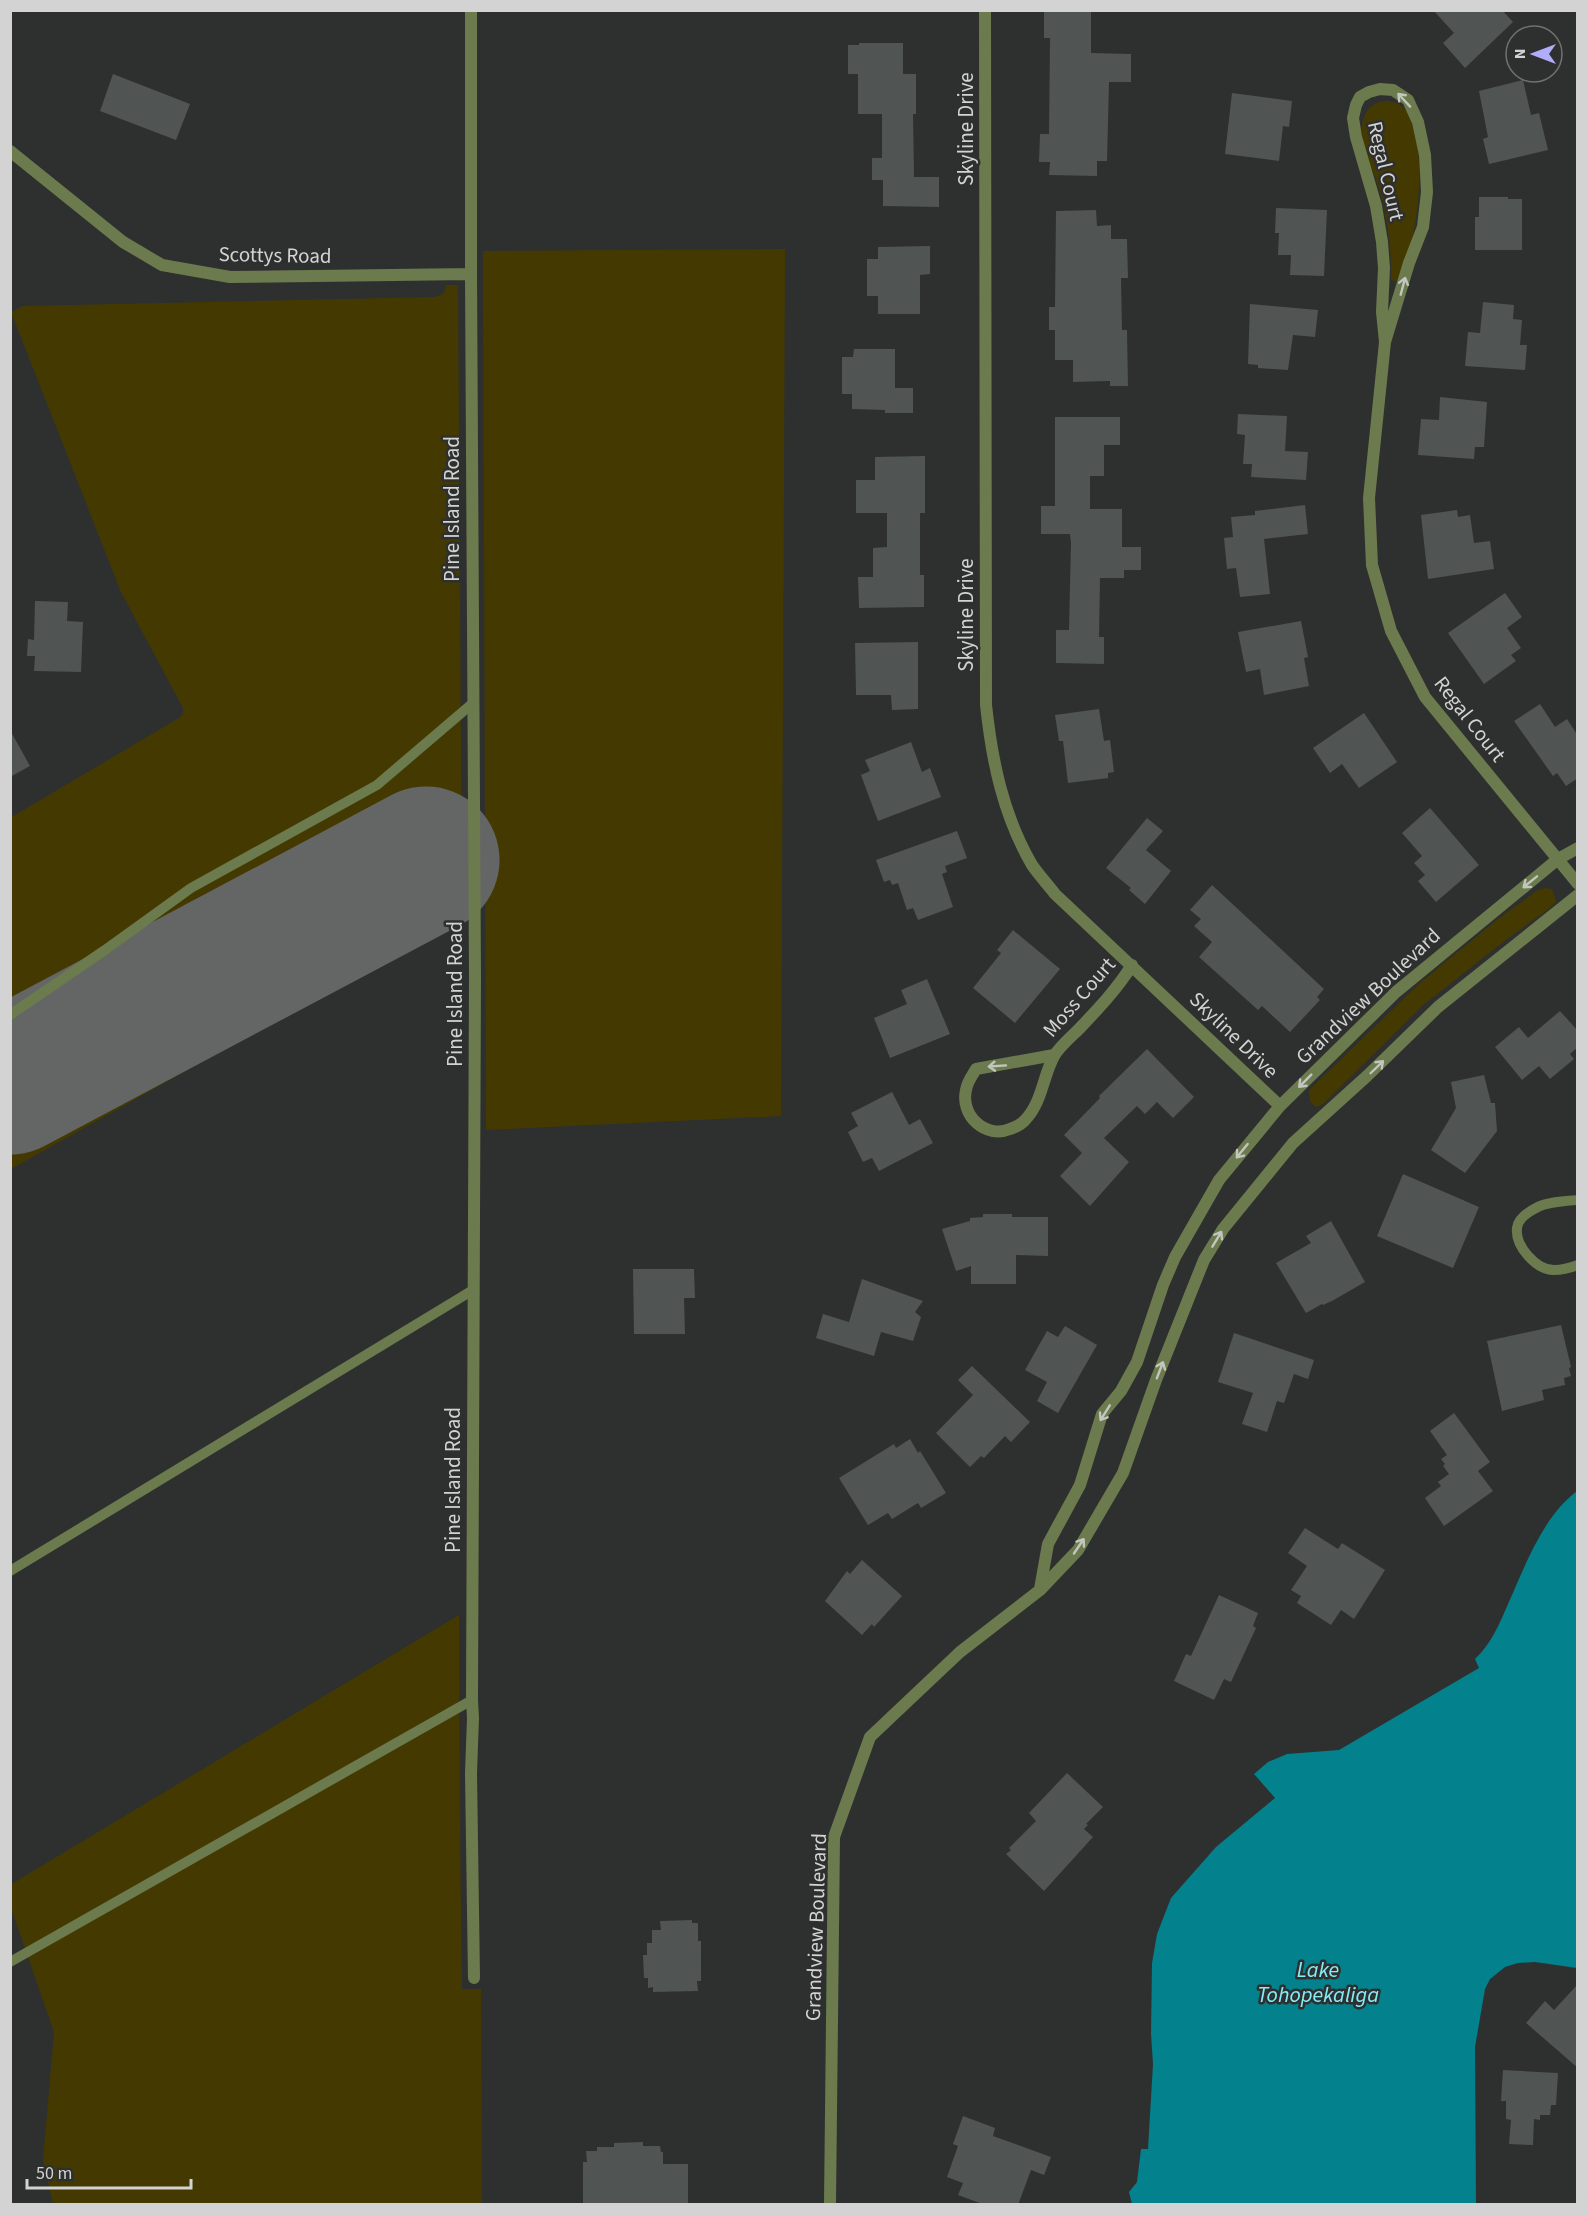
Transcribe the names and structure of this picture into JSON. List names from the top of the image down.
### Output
{
  "streets": {
    "street": [
      "Skyline Drive",
      "Regal Court",
      "Scottys Road",
      "Pine Island Road",
      "Grandview Boulevard",
      "Moss Court"
    ]
  },
  "crossings": [
    ["Skyline Drive", "Grandview Boulevard"],
    ["Skyline Drive", "Moss Court"],
    ["Regal Court", "Grandview Boulevard"],
    ["Scottys Road", "Pine Island Road"]
  ],
  "water": ["Lake Tohopekaliga"],
  "scale_bar": "50 m",
  "north": "left"
}
